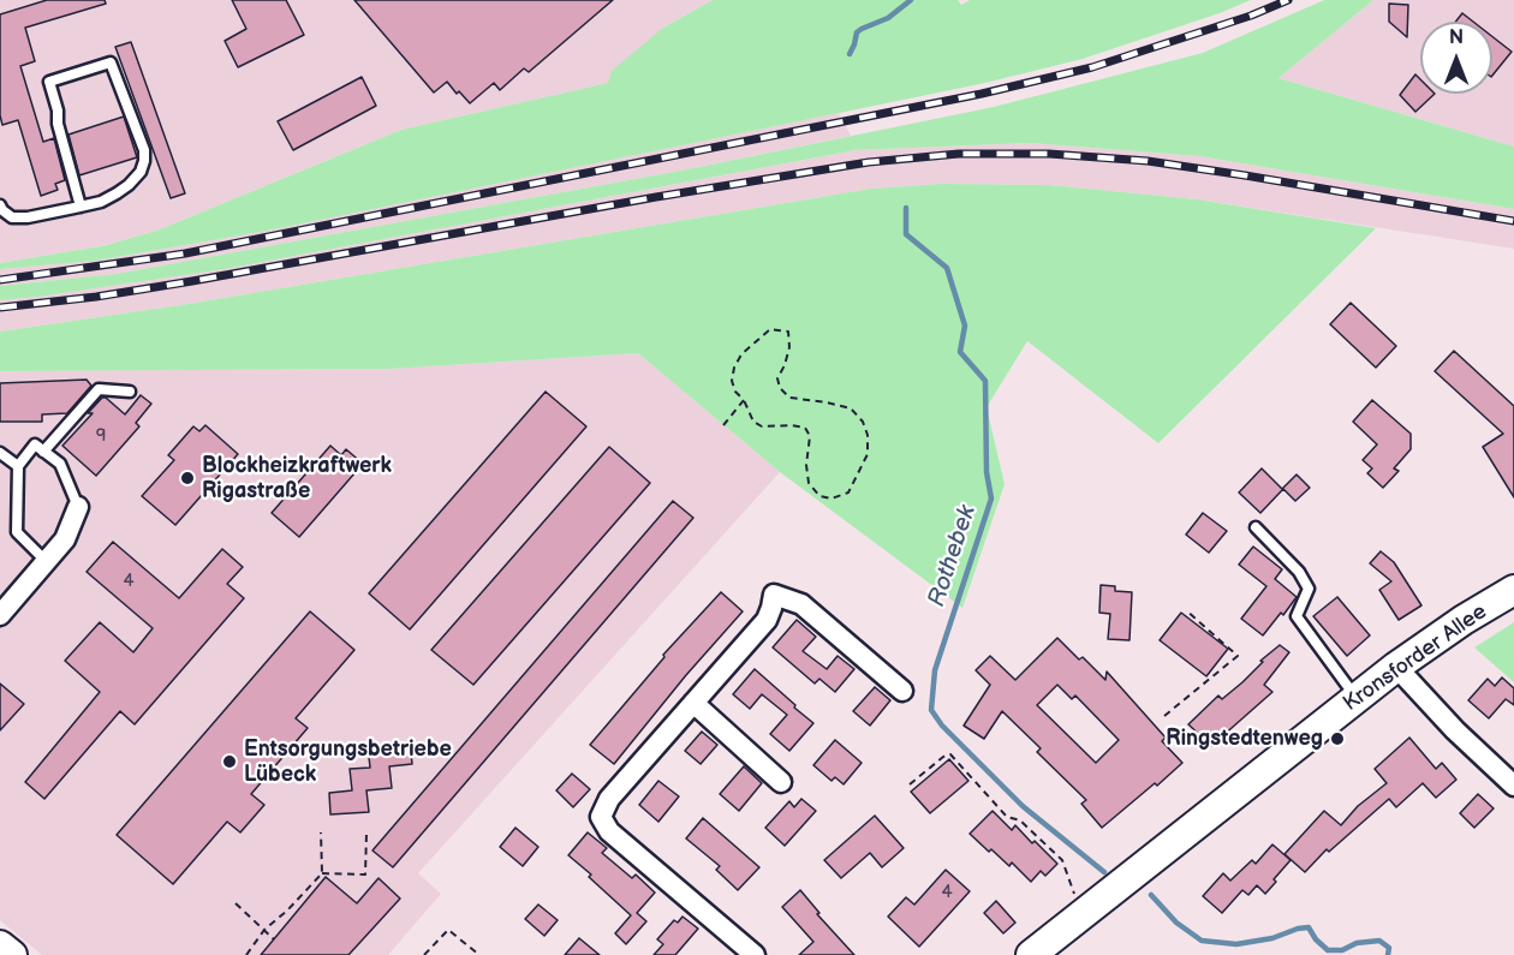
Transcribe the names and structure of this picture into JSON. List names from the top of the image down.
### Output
{
  "streets": {
    "main road": ["Kronsforder Allee"]
  },
  "water": ["Rothebek"],
  "places": ["Blockheizkraftwerk Rigastraße", "Ringstedtenweg", "Entsorgungsbetriebe Lübeck"],
  "house_numbers": ["9", "4", "4"],
  "north": "top"
}
